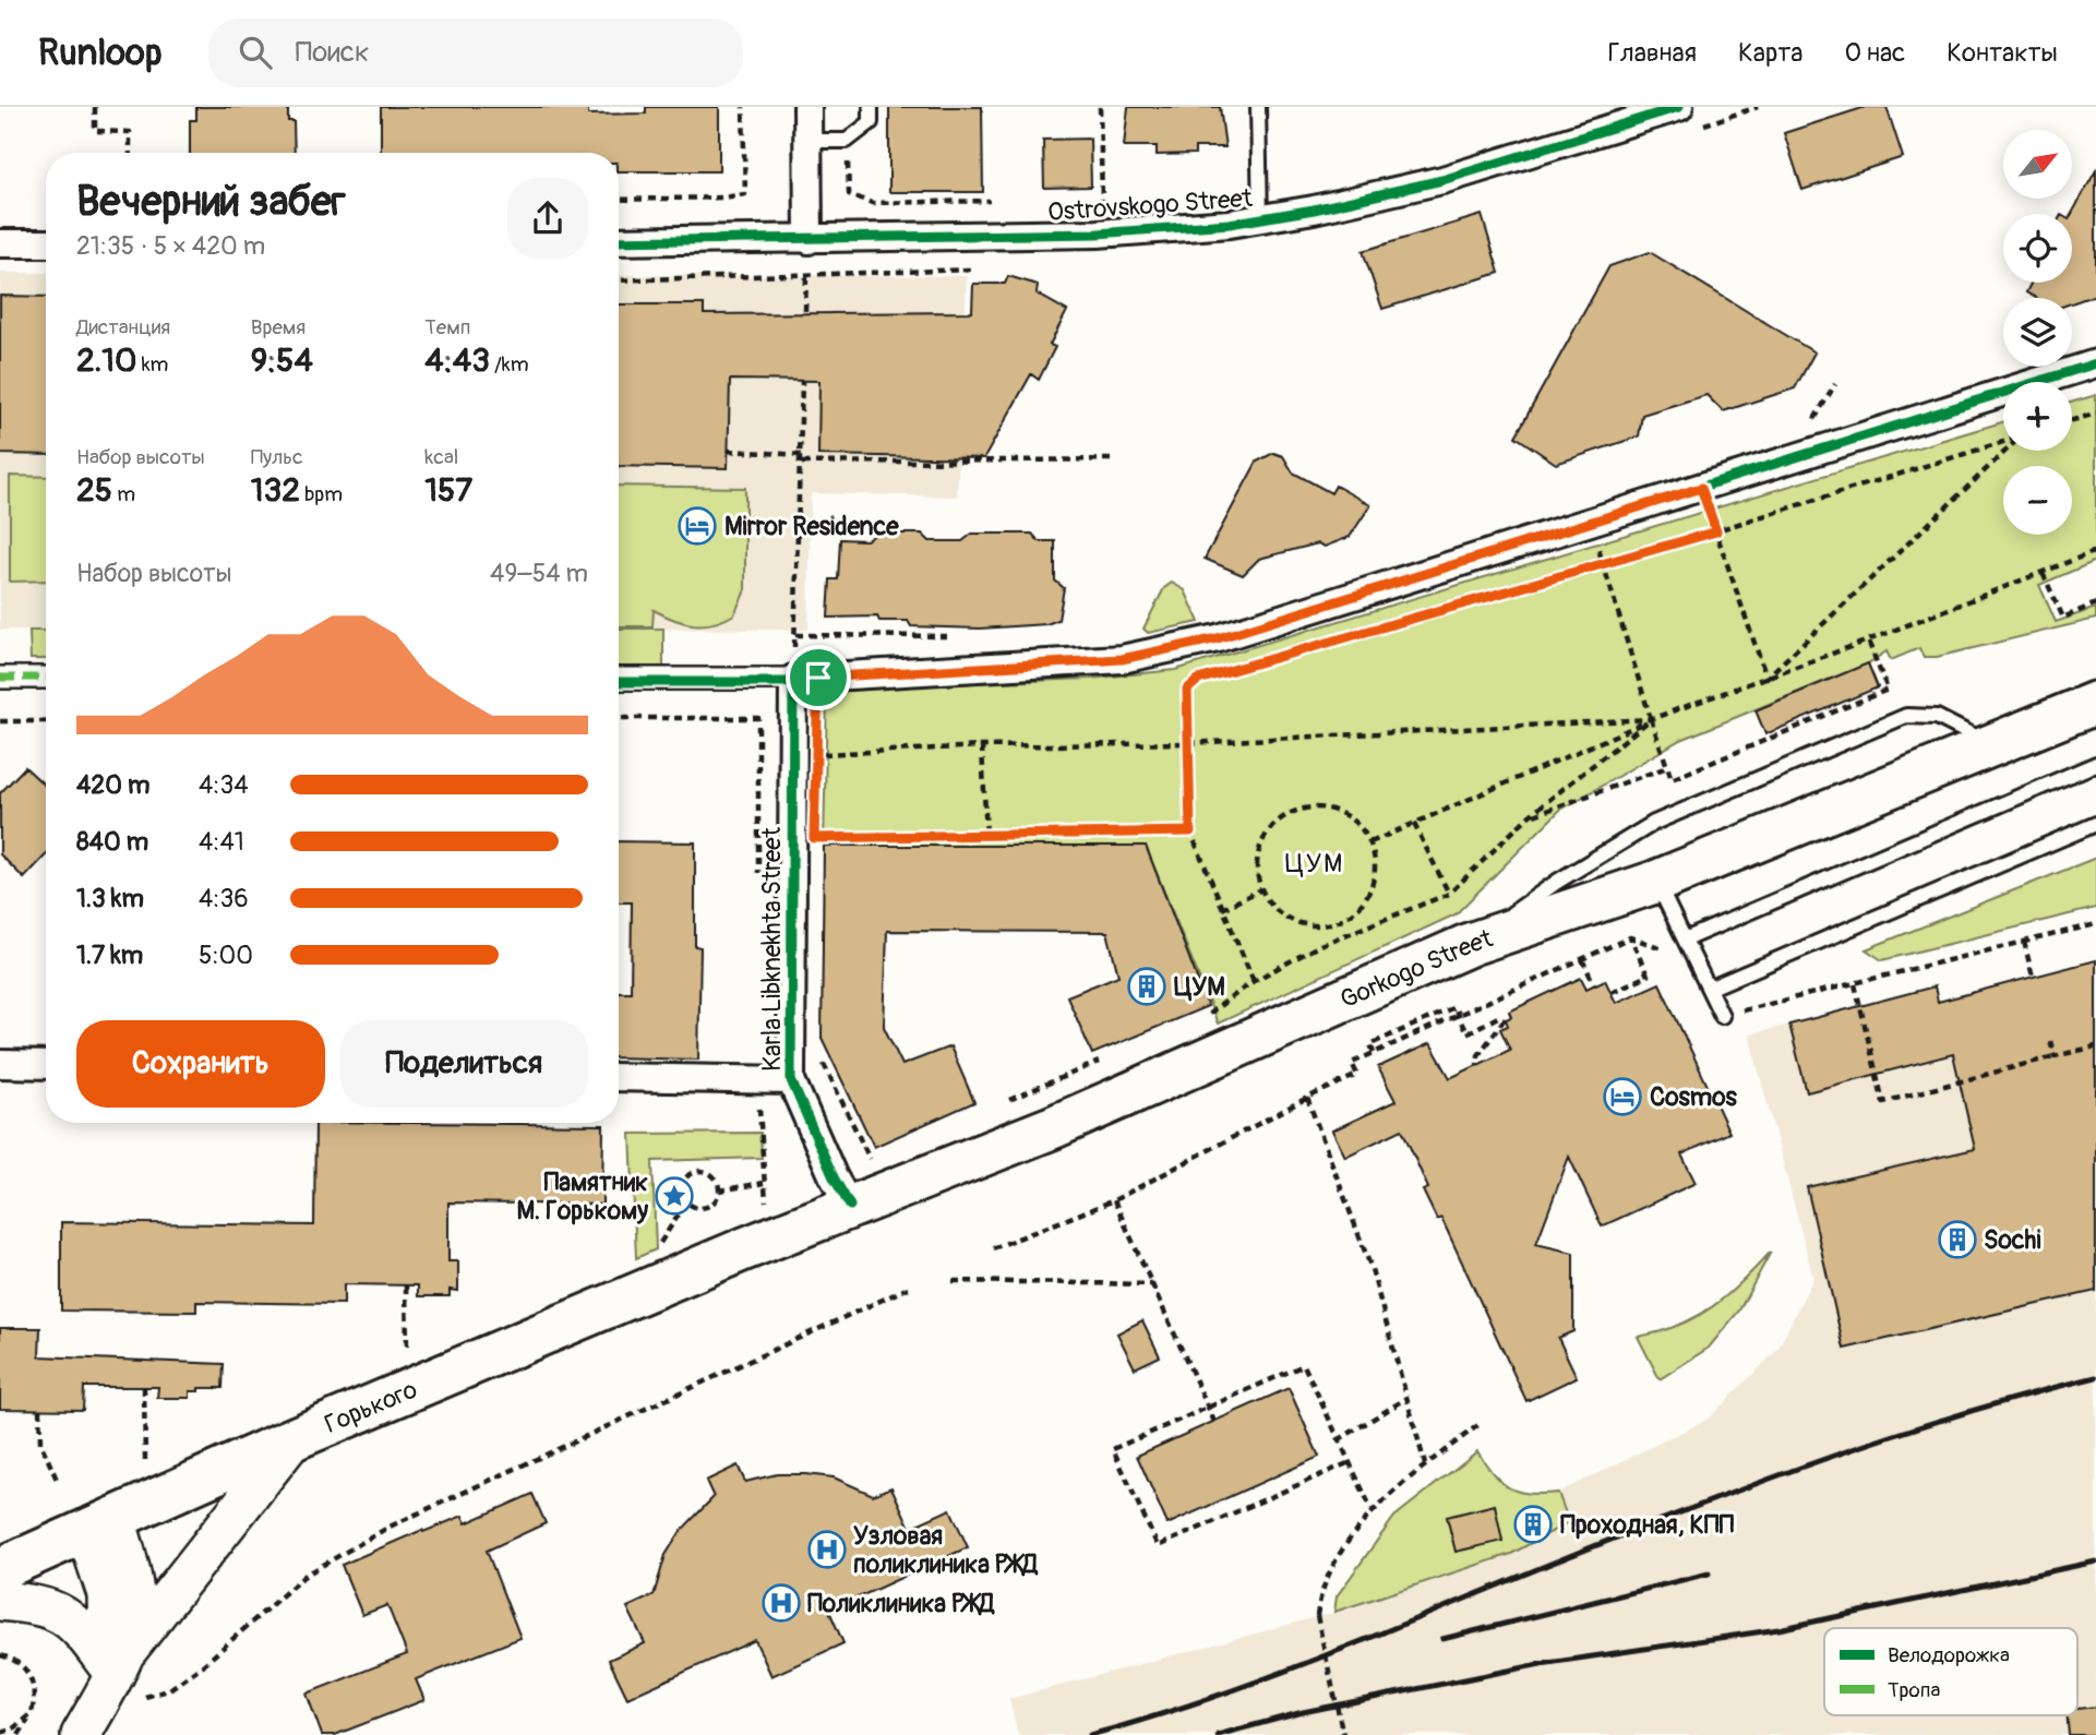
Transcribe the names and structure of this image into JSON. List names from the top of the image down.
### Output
{
  "streets": {
    "main road": ["Gorkogo Street", "Горького"],
    "street": ["Ostrovskogo Street", "Karla Libknekhta Street"]
  },
  "crossings": [
    ["Karla Libknekhta Street", "Gorkogo Street"],
    ["Gorkogo Street", "Горького"]
  ],
  "districts": ["ЦУМ"],
  "places": {
    "hotel": ["Mirror Residence", "Cosmos"],
    "building": ["ЦУМ", "Sochi", "Проходная, КПП"],
    "place": ["Памятник М. Горькому"],
    "hospital": ["Узловая поликлиника РЖД", "Поликлиника РЖД"]
  },
  "legend": ["Велодорожка", "Тропа"],
  "north": "top right",
  "page": {
    "header": "Runloop",
    "search": "Поиск",
    "nav": [
      "Главная",
      "Карта",
      "О нас",
      "Контакты"
    ],
    "map_buttons": ["+", "−"],
    "heading": ["Вечерний забег", "21:35 · 5 × 420 m"],
    "stats": [
      ["Дистанция", "2.10 km"],
      ["Время", "9:54"],
      ["Темп", "4:43 /km"],
      ["Набор высоты", "25 m"],
      ["Пульс", "132 bpm"],
      ["kcal", "157"]
    ],
    "chart": ["Набор высоты", "49–54 m"],
    "list": [
      {
        "name": "420 m",
        "note": "4:34"
      },
      {
        "name": "840 m",
        "note": "4:41"
      },
      {
        "name": "1.3 km",
        "note": "4:36"
      },
      {
        "name": "1.7 km",
        "note": "5:00"
      }
    ],
    "buttons": ["Сохранить", "Поделиться"]
  }
}
